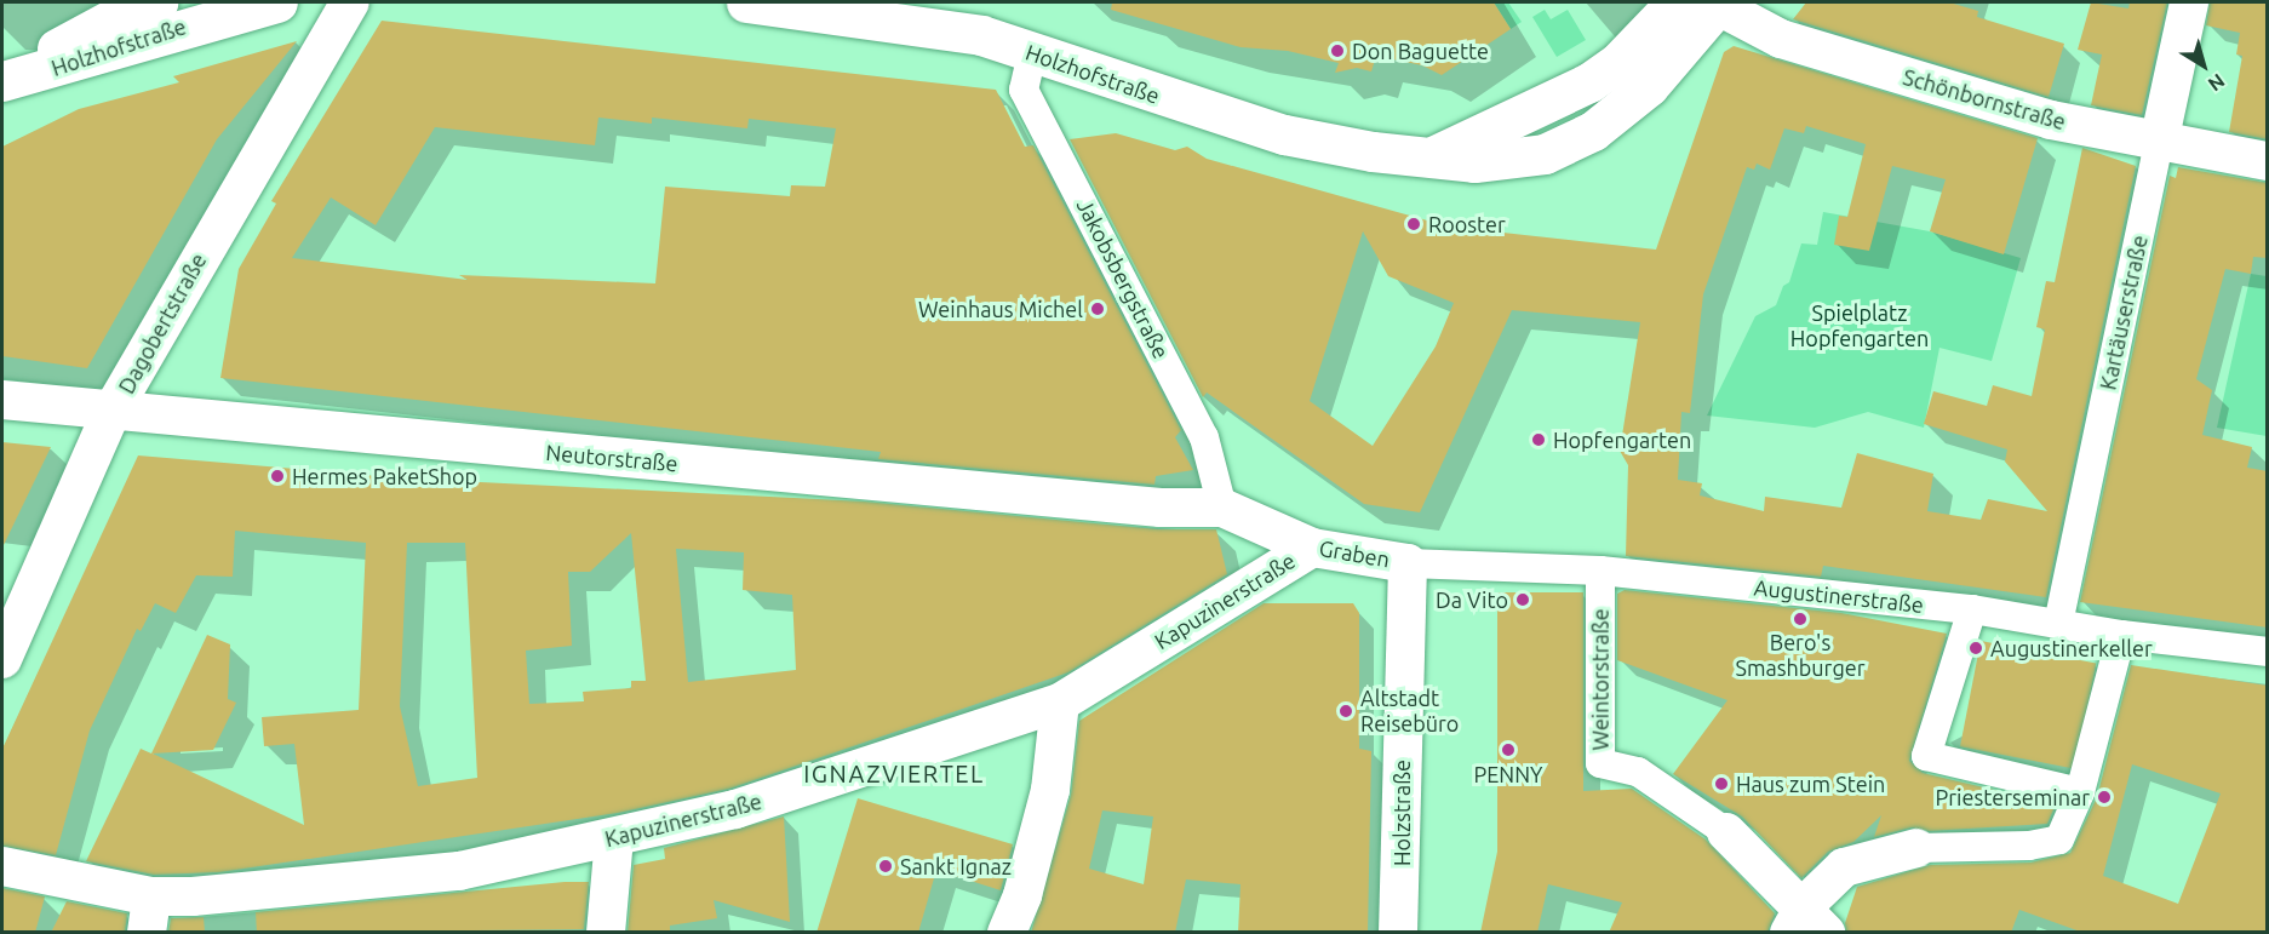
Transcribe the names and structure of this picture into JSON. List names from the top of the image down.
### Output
{
  "streets": {
    "street": [
      "Holzhofstraße",
      "Schönbornstraße",
      "Jakobsbergstraße",
      "Kartäuserstraße",
      "Dagobertstraße",
      "Neutorstraße",
      "Graben",
      "Augustinerstraße",
      "Kapuzinerstraße",
      "Weintorstraße",
      "Holzstraße"
    ]
  },
  "crossings": [
    ["Holzhofstraße", "Schönbornstraße"],
    ["Holzhofstraße", "Jakobsbergstraße"],
    ["Schönbornstraße", "Kartäuserstraße"],
    ["Jakobsbergstraße", "Neutorstraße"],
    ["Jakobsbergstraße", "Graben"],
    ["Kartäuserstraße", "Augustinerstraße"],
    ["Dagobertstraße", "Neutorstraße"],
    ["Neutorstraße", "Graben"],
    ["Graben", "Augustinerstraße"],
    ["Graben", "Kapuzinerstraße"],
    ["Graben", "Holzstraße"],
    ["Augustinerstraße", "Weintorstraße"],
    ["Augustinerstraße", "Holzstraße"]
  ],
  "districts": ["IGNAZVIERTEL"],
  "parks": ["Spielplatz Hopfengarten"],
  "places": [
    "Don Baguette",
    "Rooster",
    "Weinhaus Michel",
    "Hopfengarten",
    "Hermes PaketShop",
    "Da Vito",
    "Bero's Smashburger",
    "Augustinerkeller",
    "Altstadt Reisebüro",
    "PENNY",
    "Haus zum Stein",
    "Priesterseminar",
    "Sankt Ignaz"
  ],
  "north": "bottom right"
}
